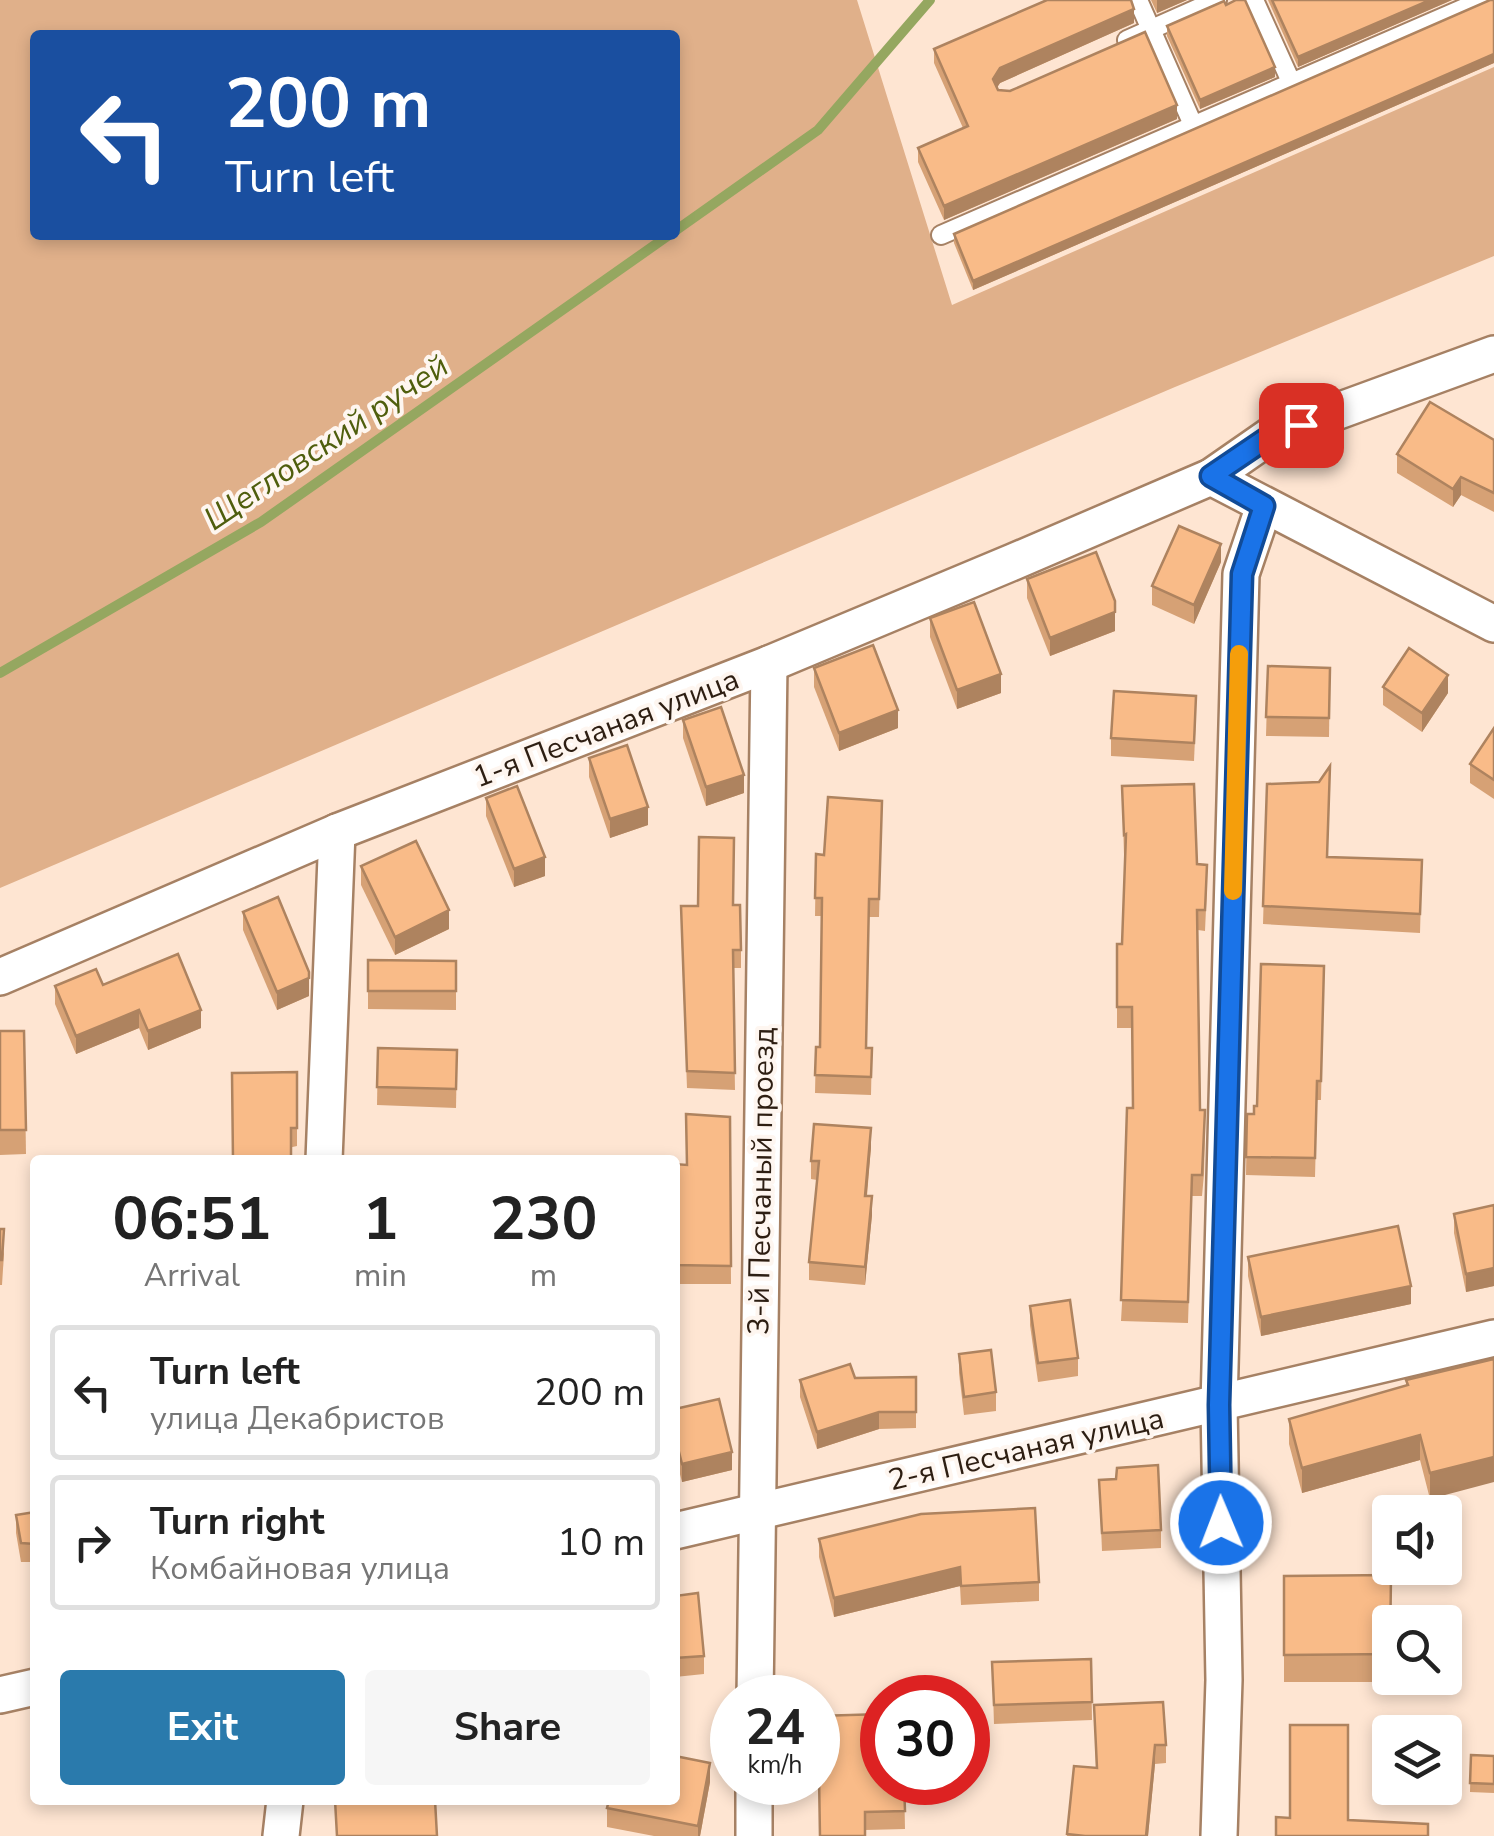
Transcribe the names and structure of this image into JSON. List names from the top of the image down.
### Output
{
  "streets": {
    "street": ["1-я Песчаная улица", "3-й Песчаный проезд", "2-я Песчаная улица"]
  },
  "crossings": [
    ["1-я Песчаная улица", "3-й Песчаный проезд"],
    ["3-й Песчаный проезд", "2-я Песчаная улица"]
  ],
  "water": ["Щегловский ручей"],
  "page": {
    "turn": ["200 m", "Turn left"],
    "eta": [
      "06:51",
      "Arrival",
      "1",
      "min",
      "230",
      "m"
    ],
    "list": [
      {
        "name": "Turn left",
        "note": "улица Декабристов",
        "value": "200 m"
      },
      {
        "name": "Turn right",
        "note": "Комбайновая улица",
        "value": "10 m"
      }
    ],
    "buttons": ["Exit", "Share"],
    "speed": "24 km/h",
    "limit": "30"
  }
}
